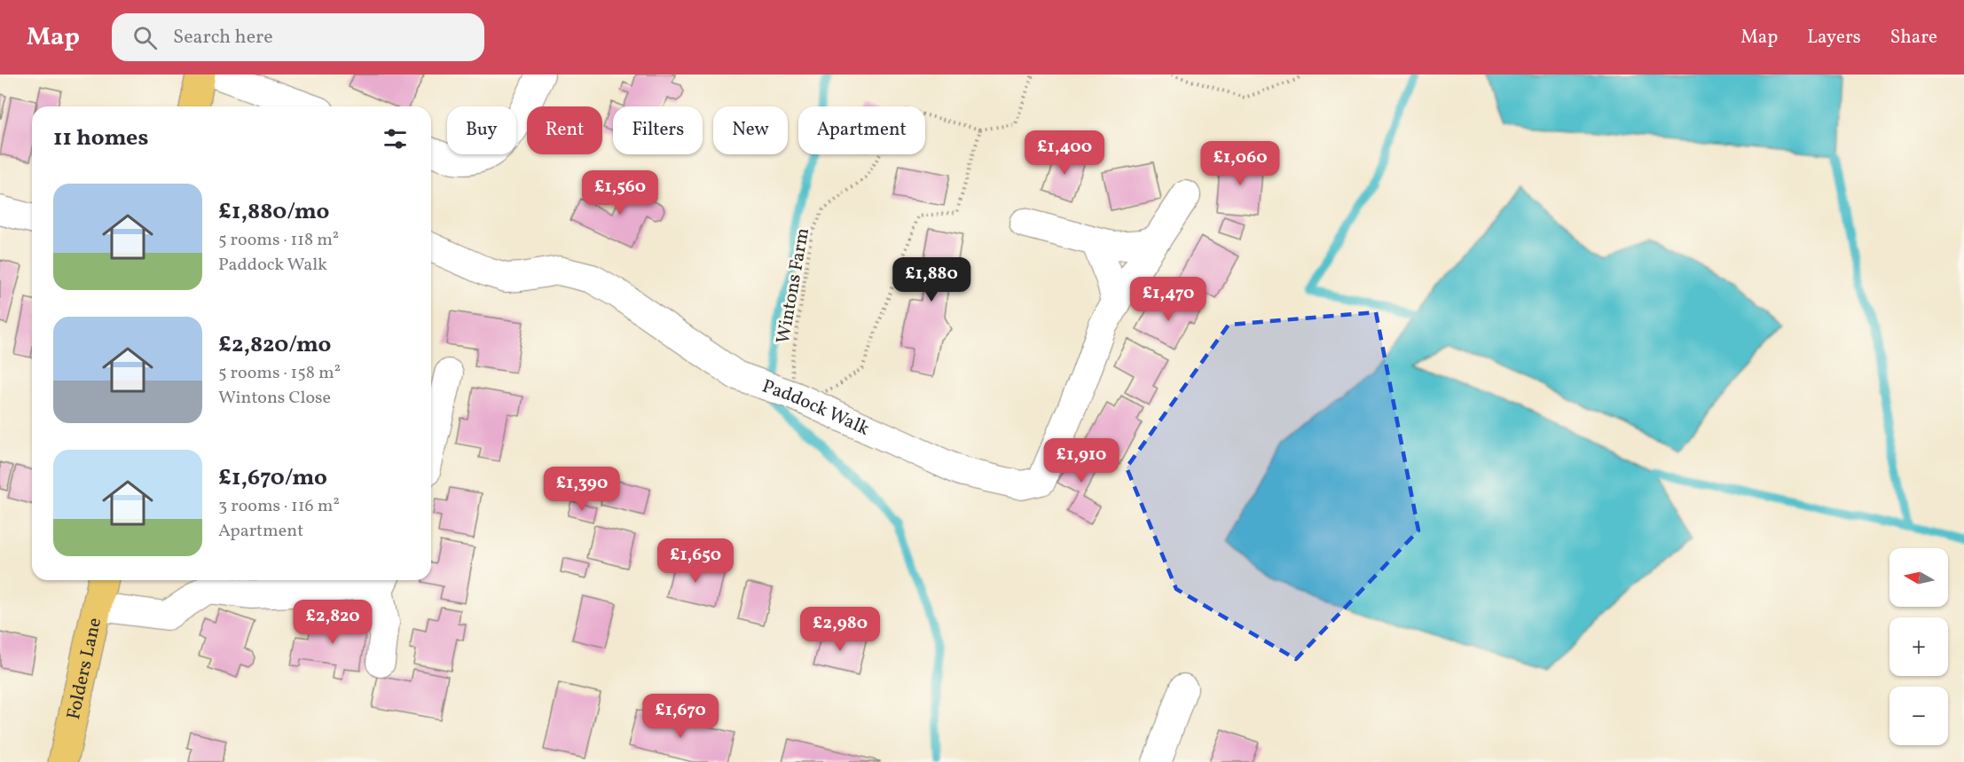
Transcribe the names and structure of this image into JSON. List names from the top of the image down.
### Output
{
  "streets": {
    "main road": ["Folders Lane"],
    "street": ["Paddock Walk"],
    "path": ["Wintons Farm"]
  },
  "crossings": [
    ["Wintons Farm", "Paddock Walk"]
  ],
  "north": "left",
  "page": {
    "header": "Map",
    "search": "Search here",
    "nav": ["Map", "Layers", "Share"],
    "chip": [
      "Buy",
      "Rent",
      "Filters",
      "New",
      "Apartment"
    ],
    "heading": "11 homes",
    "price": [
      "£1,400",
      "£1,060",
      "£1,560",
      "£1,880",
      "£1,470",
      "£1,910",
      "£1,390",
      "£1,650",
      "£2,820",
      "£2,980",
      "£1,670"
    ],
    "list": [
      {
        "name": "£1,880/mo",
        "note": "5 rooms · 118 m² · Paddock Walk"
      },
      {
        "name": "£2,820/mo",
        "note": "5 rooms · 158 m² · Wintons Close"
      },
      {
        "name": "£1,670/mo",
        "note": "3 rooms · 116 m² · Apartment"
      }
    ],
    "map_buttons": ["+", "−"]
  }
}
